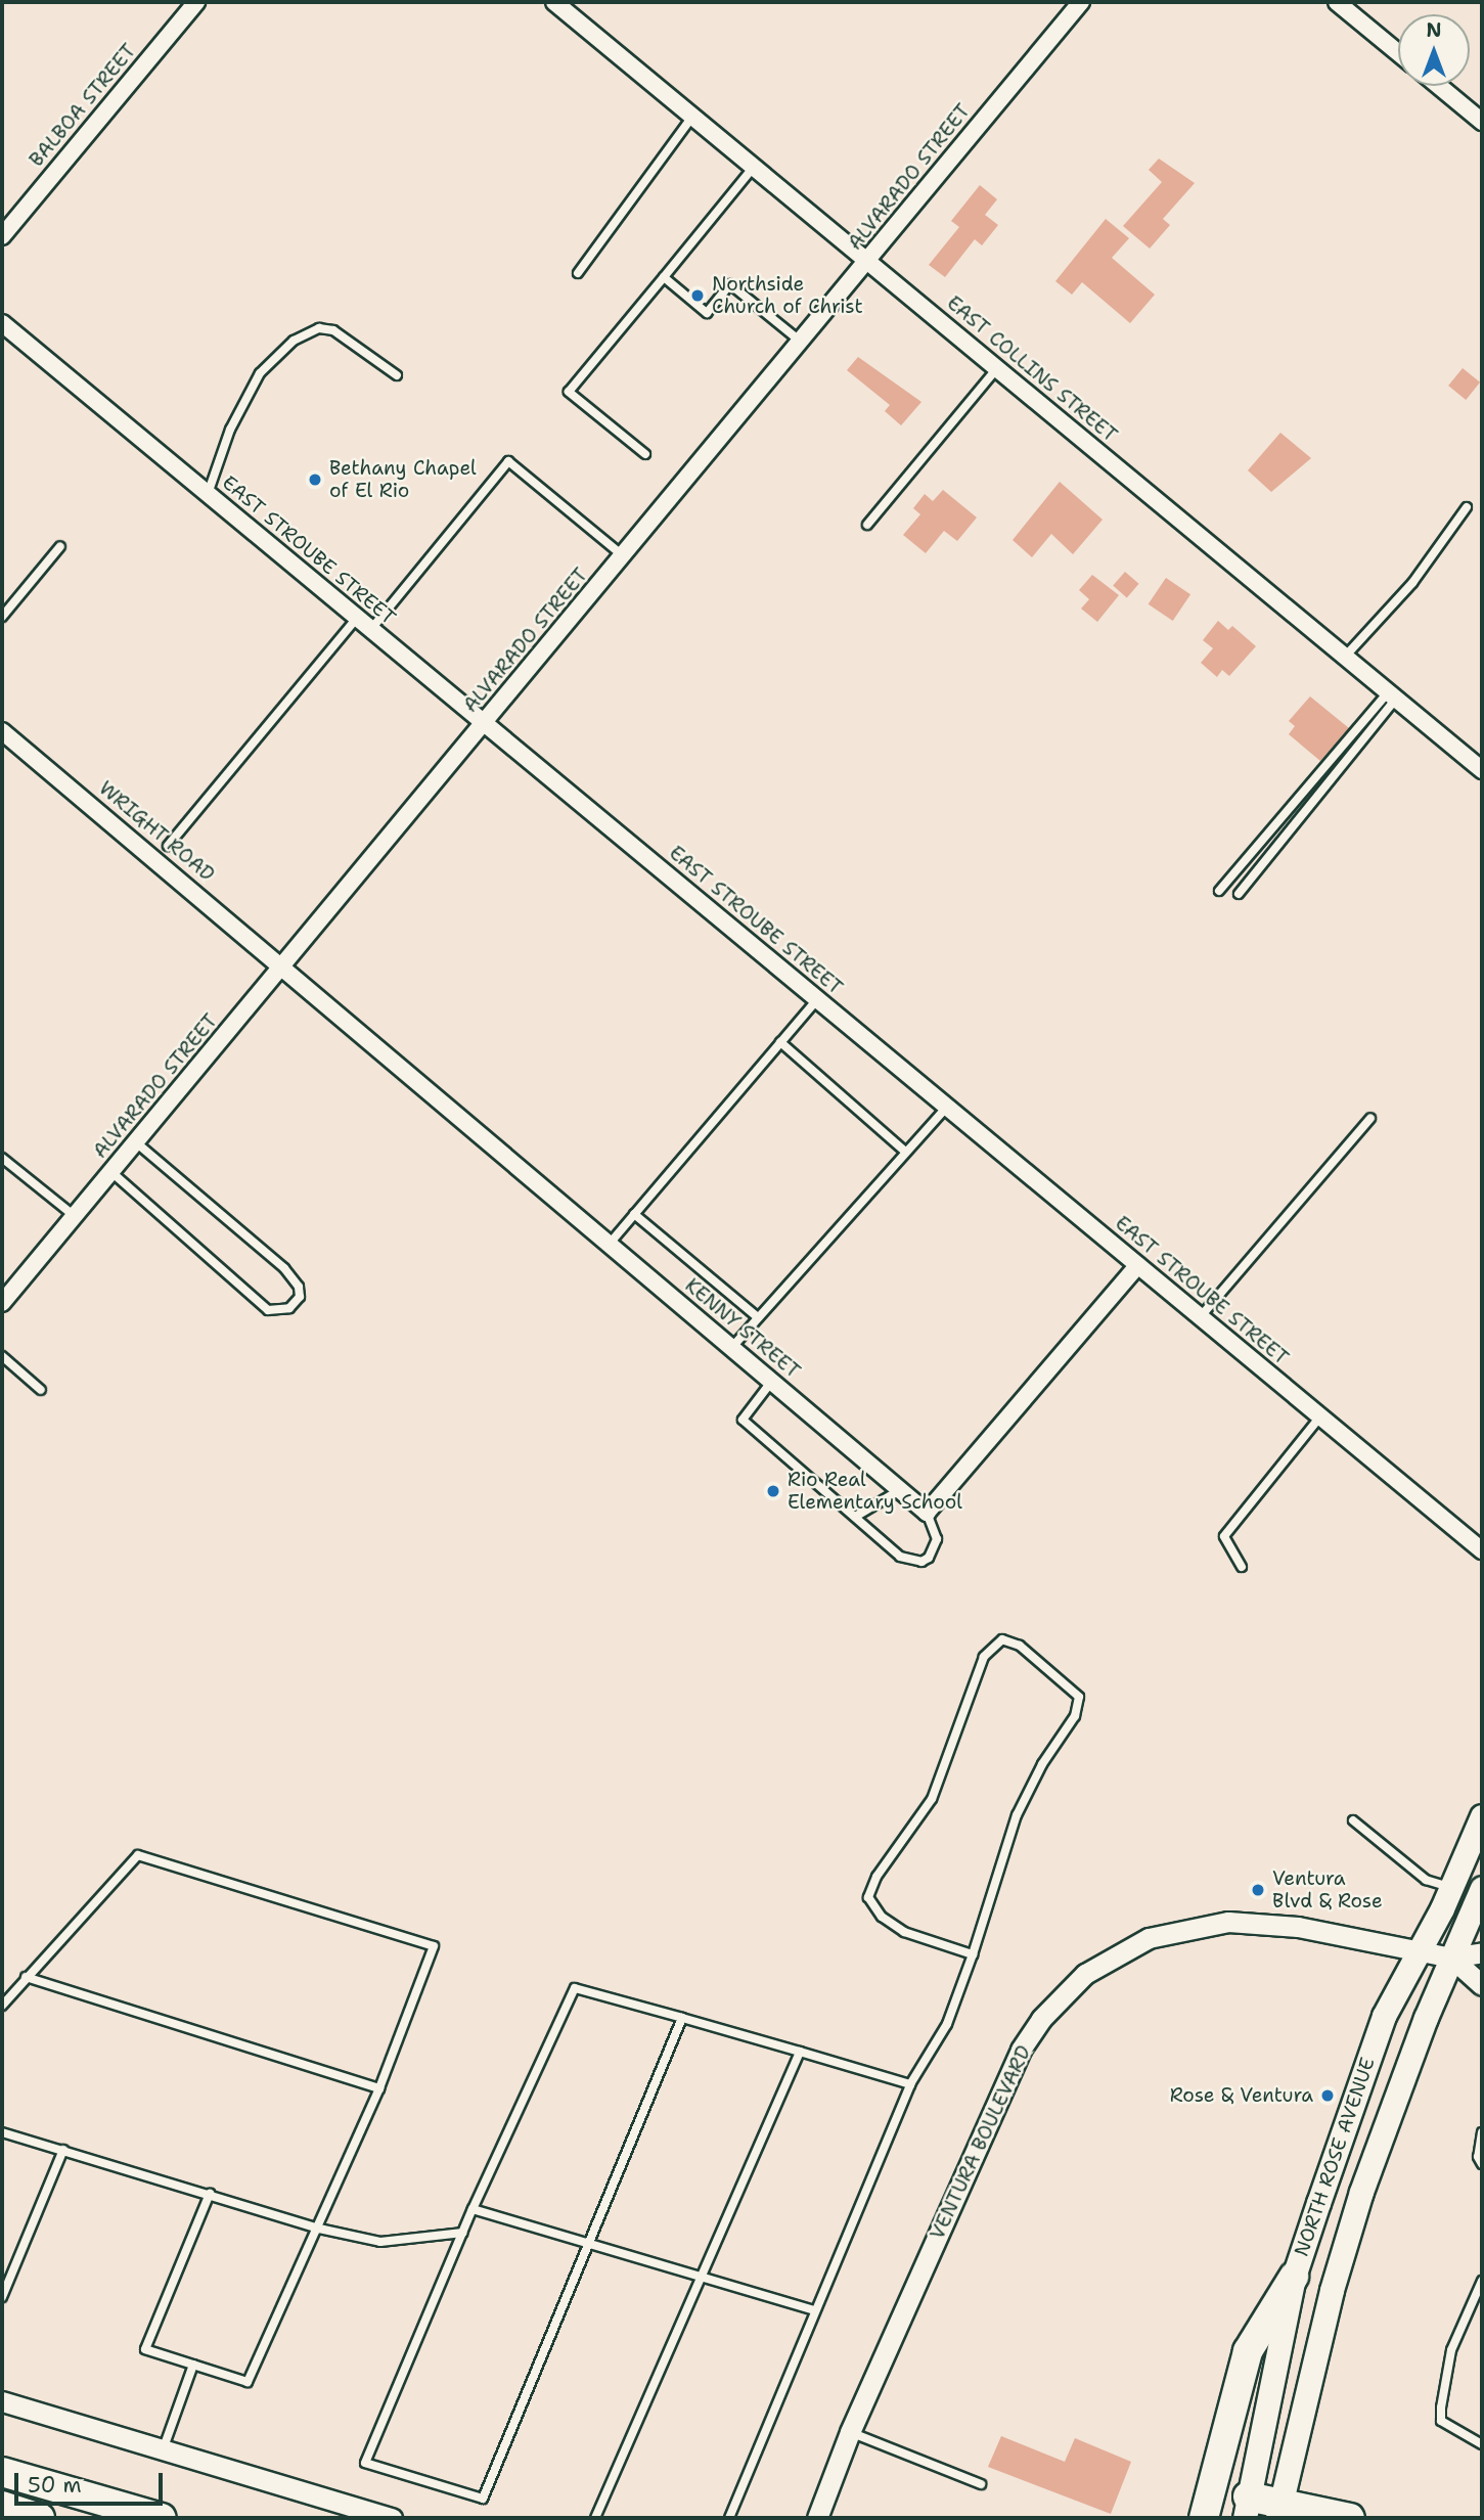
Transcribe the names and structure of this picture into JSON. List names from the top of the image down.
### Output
{
  "streets": {
    "main road": ["NORTH ROSE AVENUE"],
    "street": [
      "BALBOA STREET",
      "ALVARADO STREET",
      "EAST COLLINS STREET",
      "EAST STROUBE STREET",
      "WRIGHT ROAD",
      "KENNY STREET",
      "VENTURA BOULEVARD"
    ]
  },
  "crossings": [
    ["ALVARADO STREET", "EAST COLLINS STREET"],
    ["ALVARADO STREET", "EAST STROUBE STREET"],
    ["ALVARADO STREET", "WRIGHT ROAD"],
    ["ALVARADO STREET", "KENNY STREET"],
    ["WRIGHT ROAD", "KENNY STREET"],
    ["VENTURA BOULEVARD", "NORTH ROSE AVENUE"]
  ],
  "places": [
    "Northside Church of Christ",
    "Bethany Chapel of El Rio",
    "Rio Real Elementary School",
    "Ventura Blvd & Rose",
    "Rose & Ventura"
  ],
  "scale_bar": "50 m",
  "north": "top"
}
